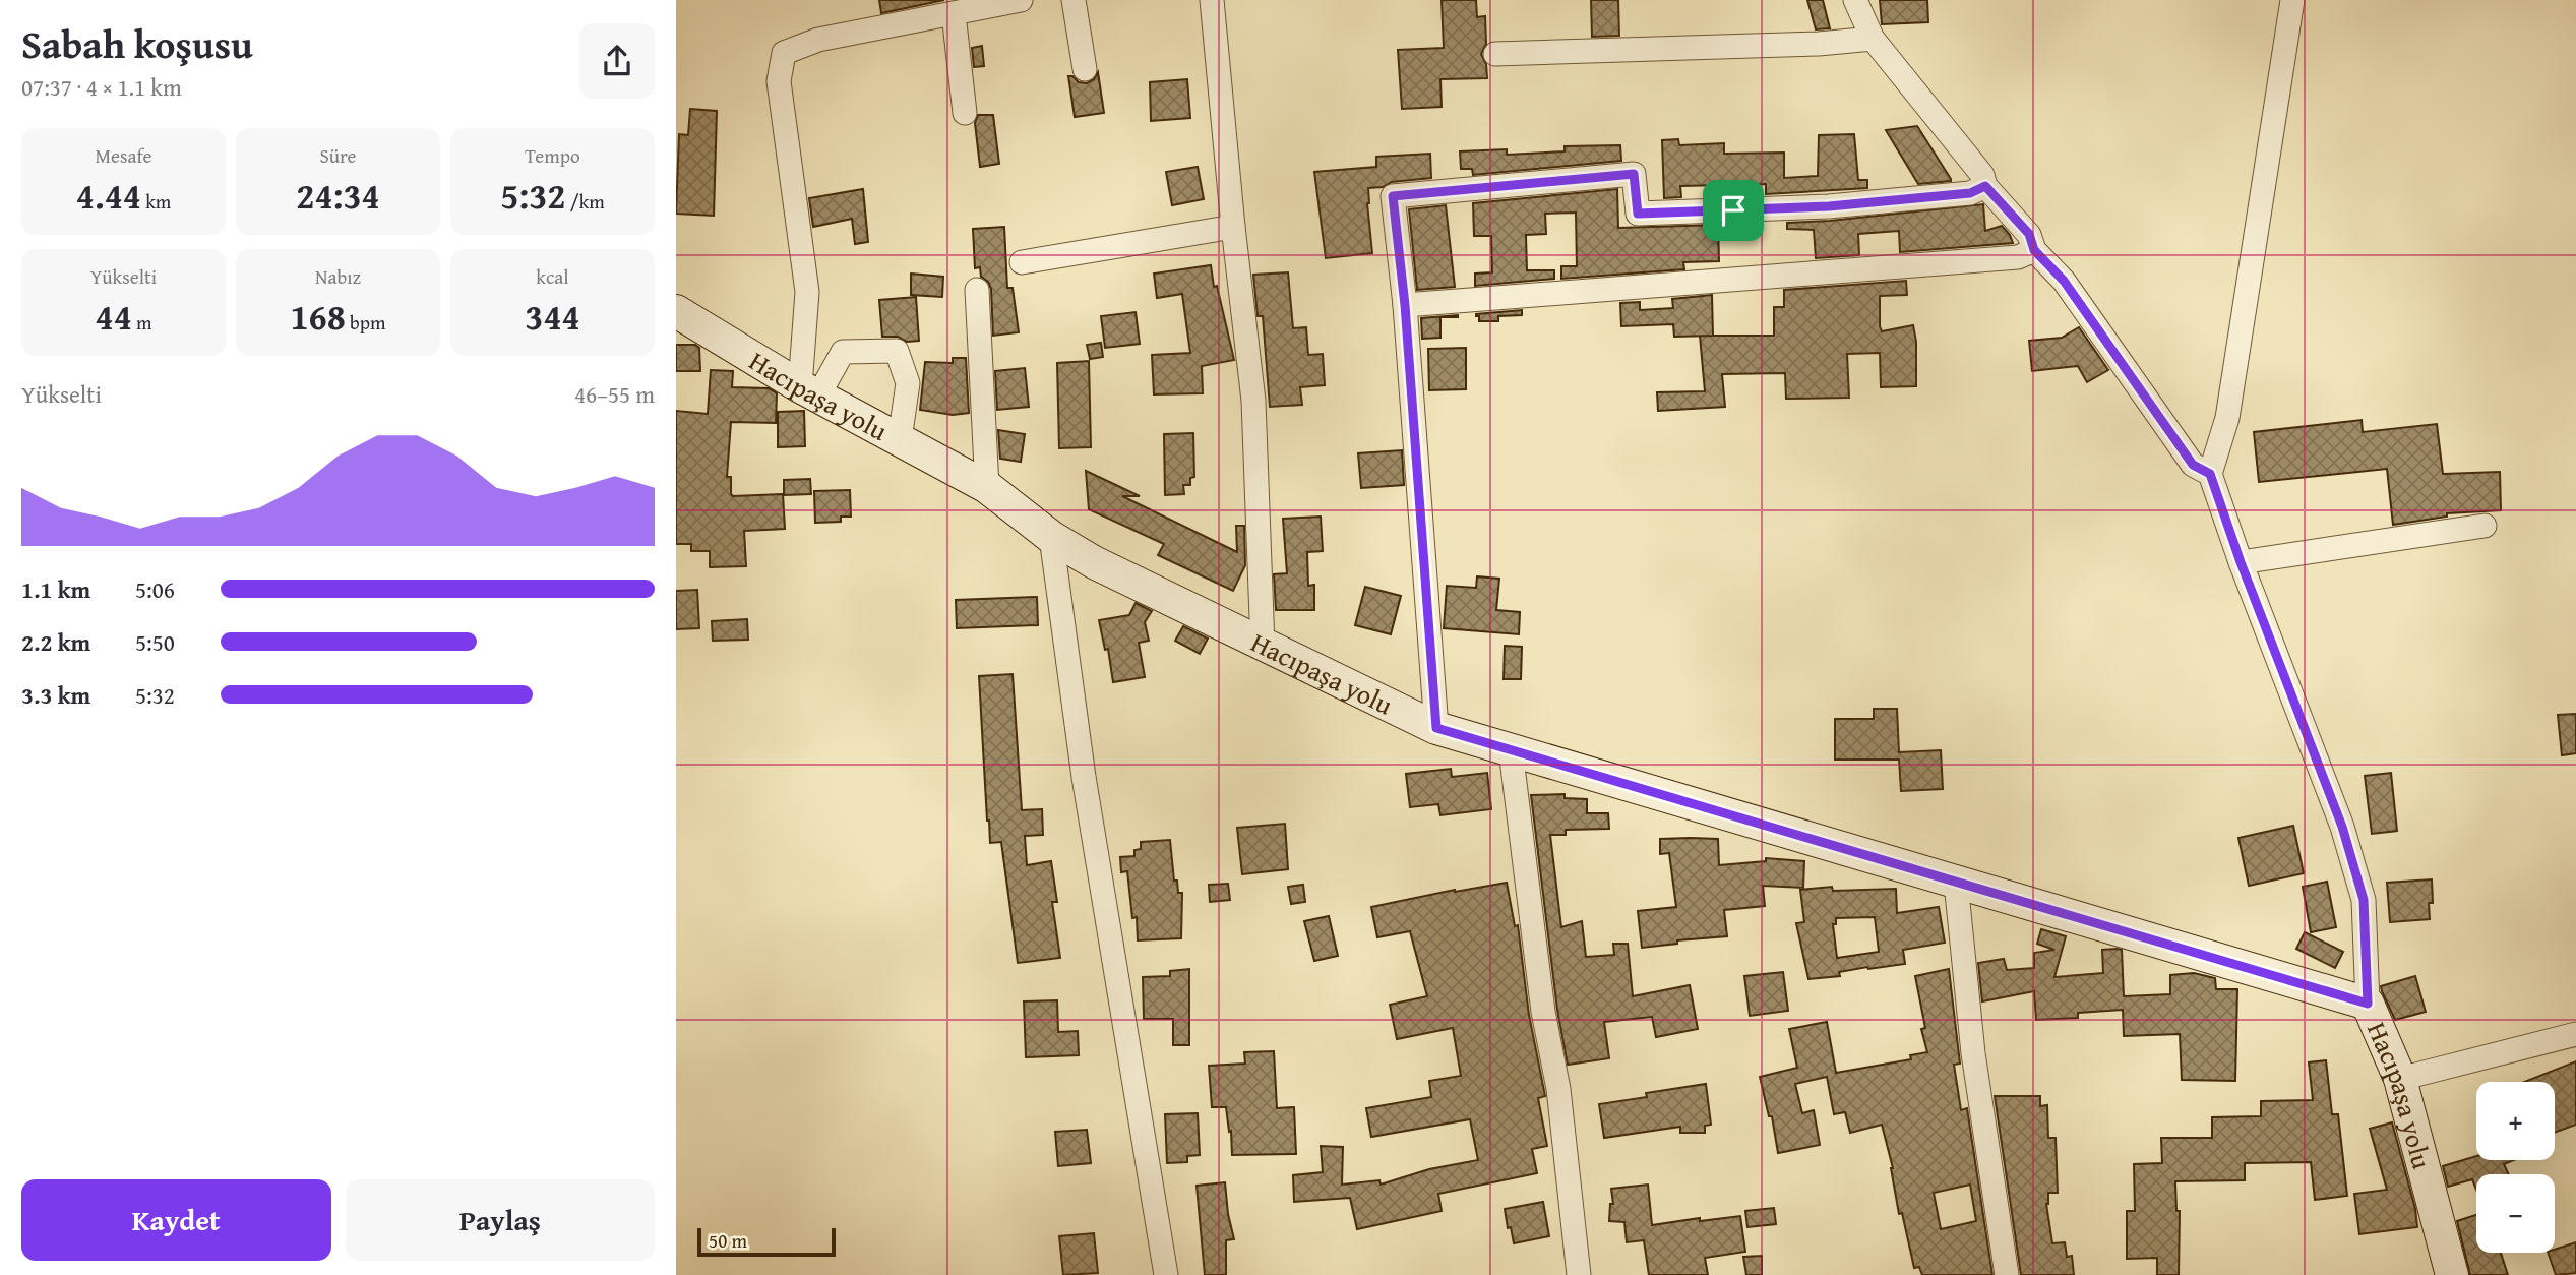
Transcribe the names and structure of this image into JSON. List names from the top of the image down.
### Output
{
  "streets": {
    "main road": ["Hacıpaşa yolu"]
  },
  "scale_bar": "50 m",
  "page": {
    "heading": ["Sabah koşusu", "07:37 · 4 × 1.1 km"],
    "stats": [
      ["Mesafe", "4.44 km"],
      ["Süre", "24:34"],
      ["Tempo", "5:32 /km"],
      ["Yükselti", "44 m"],
      ["Nabız", "168 bpm"],
      ["kcal", "344"]
    ],
    "chart": ["Yükselti", "46–55 m"],
    "list": [
      {
        "name": "1.1 km",
        "note": "5:06"
      },
      {
        "name": "2.2 km",
        "note": "5:50"
      },
      {
        "name": "3.3 km",
        "note": "5:32"
      }
    ],
    "map_buttons": ["+", "−"],
    "buttons": ["Kaydet", "Paylaş"],
    "scale": "50 m"
  }
}
